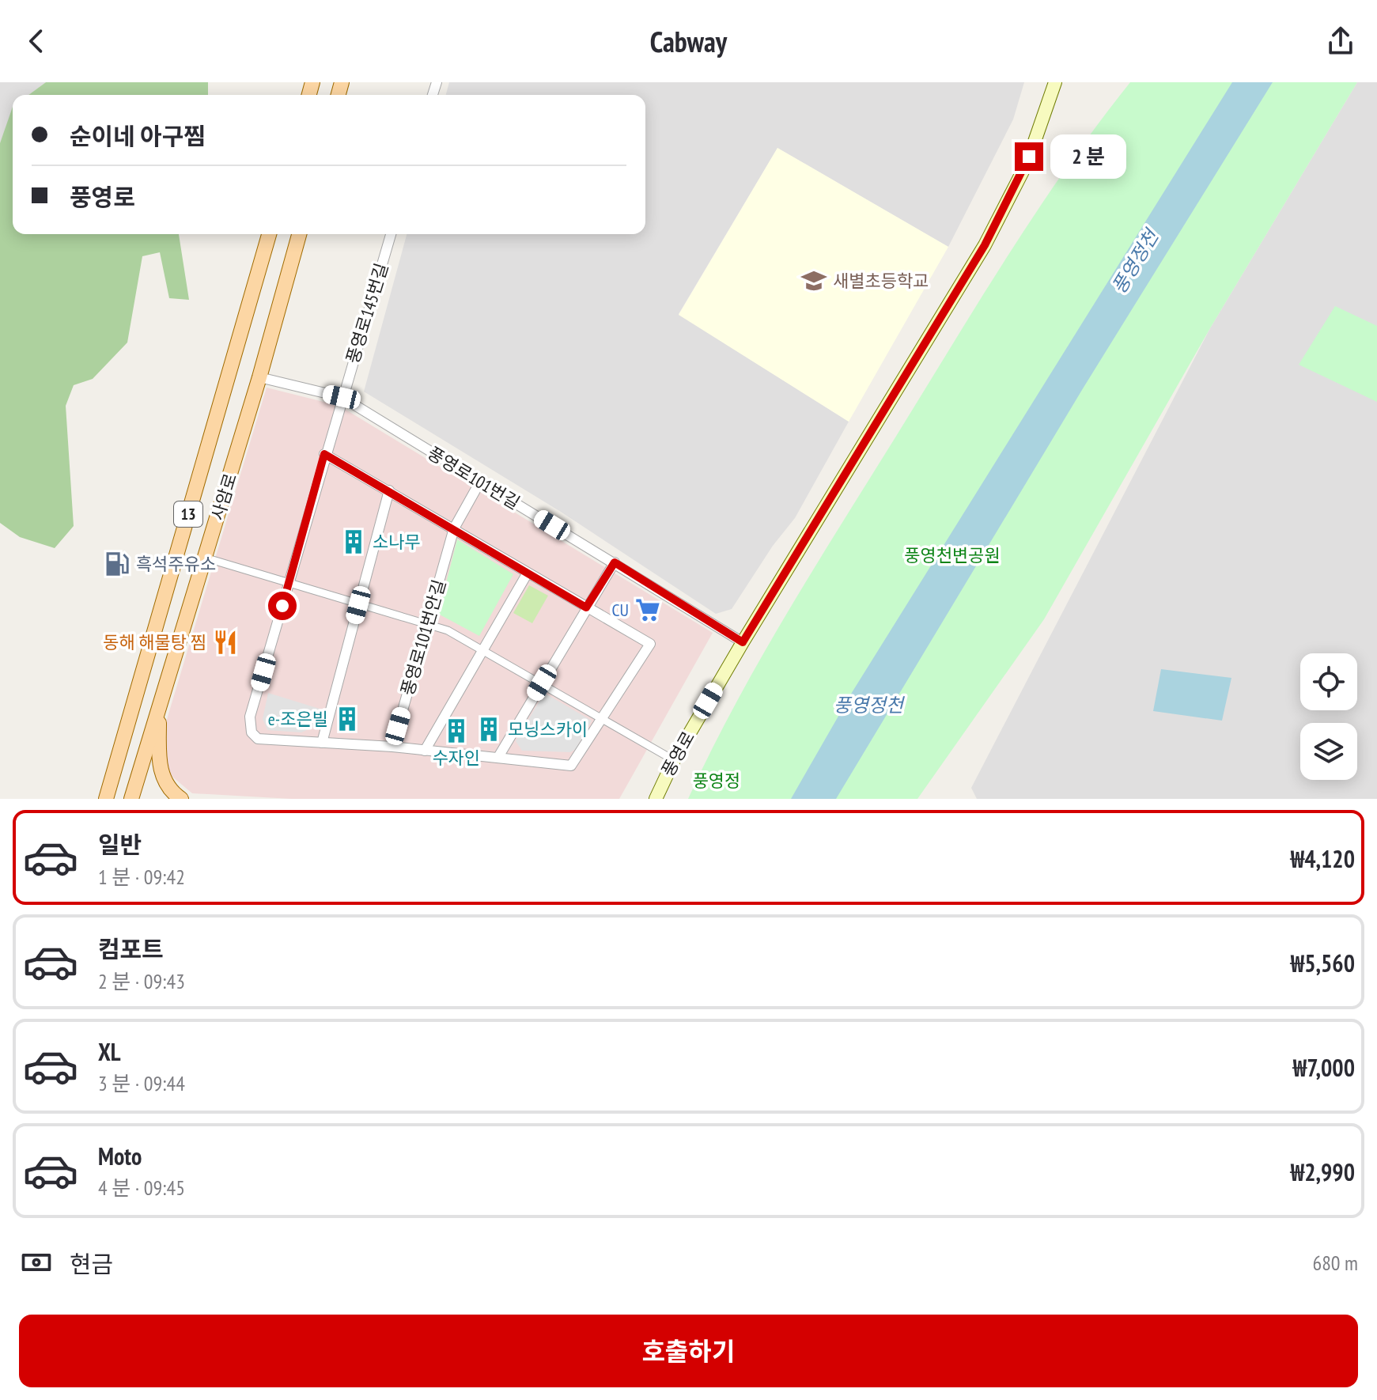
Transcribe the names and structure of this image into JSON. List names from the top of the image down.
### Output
{
  "streets": {
    "main road": ["사암로", "13", "풍영로"],
    "street": ["풍영로145번길", "풍영로101번길", "풍영로101번안길"]
  },
  "crossings": [
    ["풍영로145번길", "풍영로101번길"],
    ["풍영로101번길", "사암로"],
    ["풍영로101번길", "풍영로101번안길"],
    ["풍영로101번길", "풍영로"]
  ],
  "water": ["풍영정천"],
  "parks": ["풍영천변공원", "풍영정"],
  "places": {
    "school or university": ["새별초등학교"],
    "building": [
      "소나무",
      "e-조은빌",
      "모닝스카이",
      "수자인"
    ],
    "fuel station": ["흑석주유소"],
    "supermarket": ["CU"],
    "restaurant": ["동해 해물탕 찜"]
  },
  "page": {
    "header": "Cabway",
    "banner": ["순이네 아구찜", "풍영로"],
    "bubble": "2 분",
    "list": [
      {
        "name": "일반",
        "note": "1 분 · 09:42",
        "value": "₩4,120"
      },
      {
        "name": "컴포트",
        "note": "2 분 · 09:43",
        "value": "₩5,560"
      },
      {
        "name": "XL",
        "note": "3 분 · 09:44",
        "value": "₩7,000"
      },
      {
        "name": "Moto",
        "note": "4 분 · 09:45",
        "value": "₩2,990"
      }
    ],
    "pay": ["현금", "680 m"],
    "buttons": "호출하기"
  }
}
